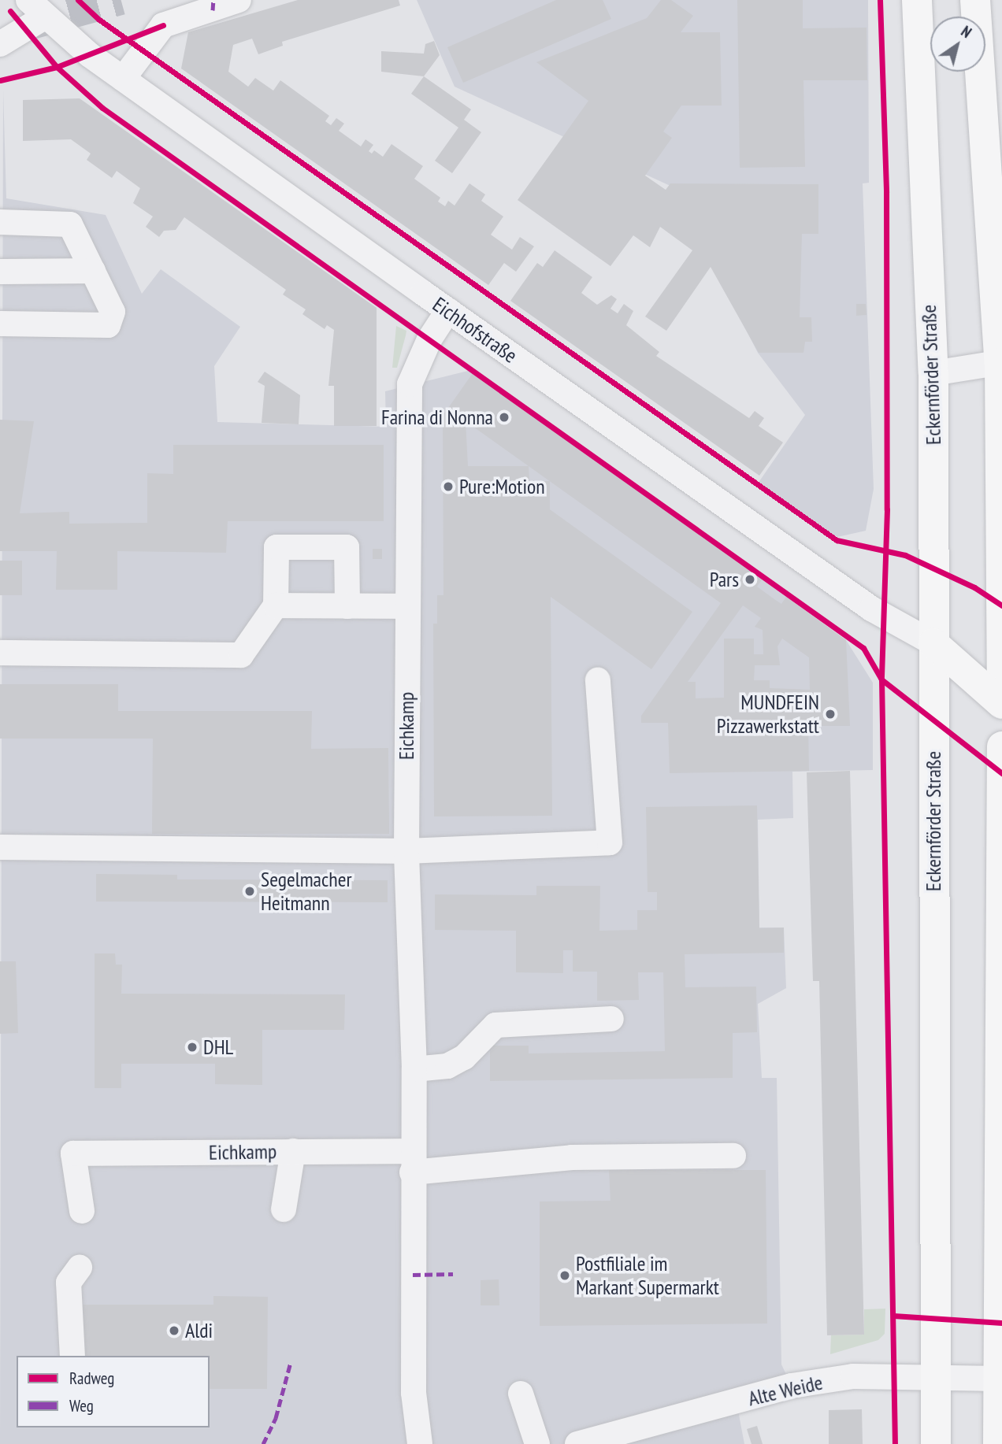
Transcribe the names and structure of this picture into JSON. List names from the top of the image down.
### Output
{
  "streets": {
    "main road": ["Eckernförder Straße"],
    "street": ["Eichhofstraße", "Eichkamp", "Alte Weide"]
  },
  "crossings": [
    ["Eichhofstraße", "Eckernförder Straße"],
    ["Eichhofstraße", "Eichkamp"],
    ["Eckernförder Straße", "Alte Weide"]
  ],
  "places": [
    "Farina di Nonna",
    "Pure:Motion",
    "Pars",
    "MUNDFEIN Pizzawerkstatt",
    "Segelmacher Heitmann",
    "DHL",
    "Postfiliale im Markant Supermarkt",
    "Aldi"
  ],
  "legend": ["Radweg", "Weg"],
  "north": "top right"
}
